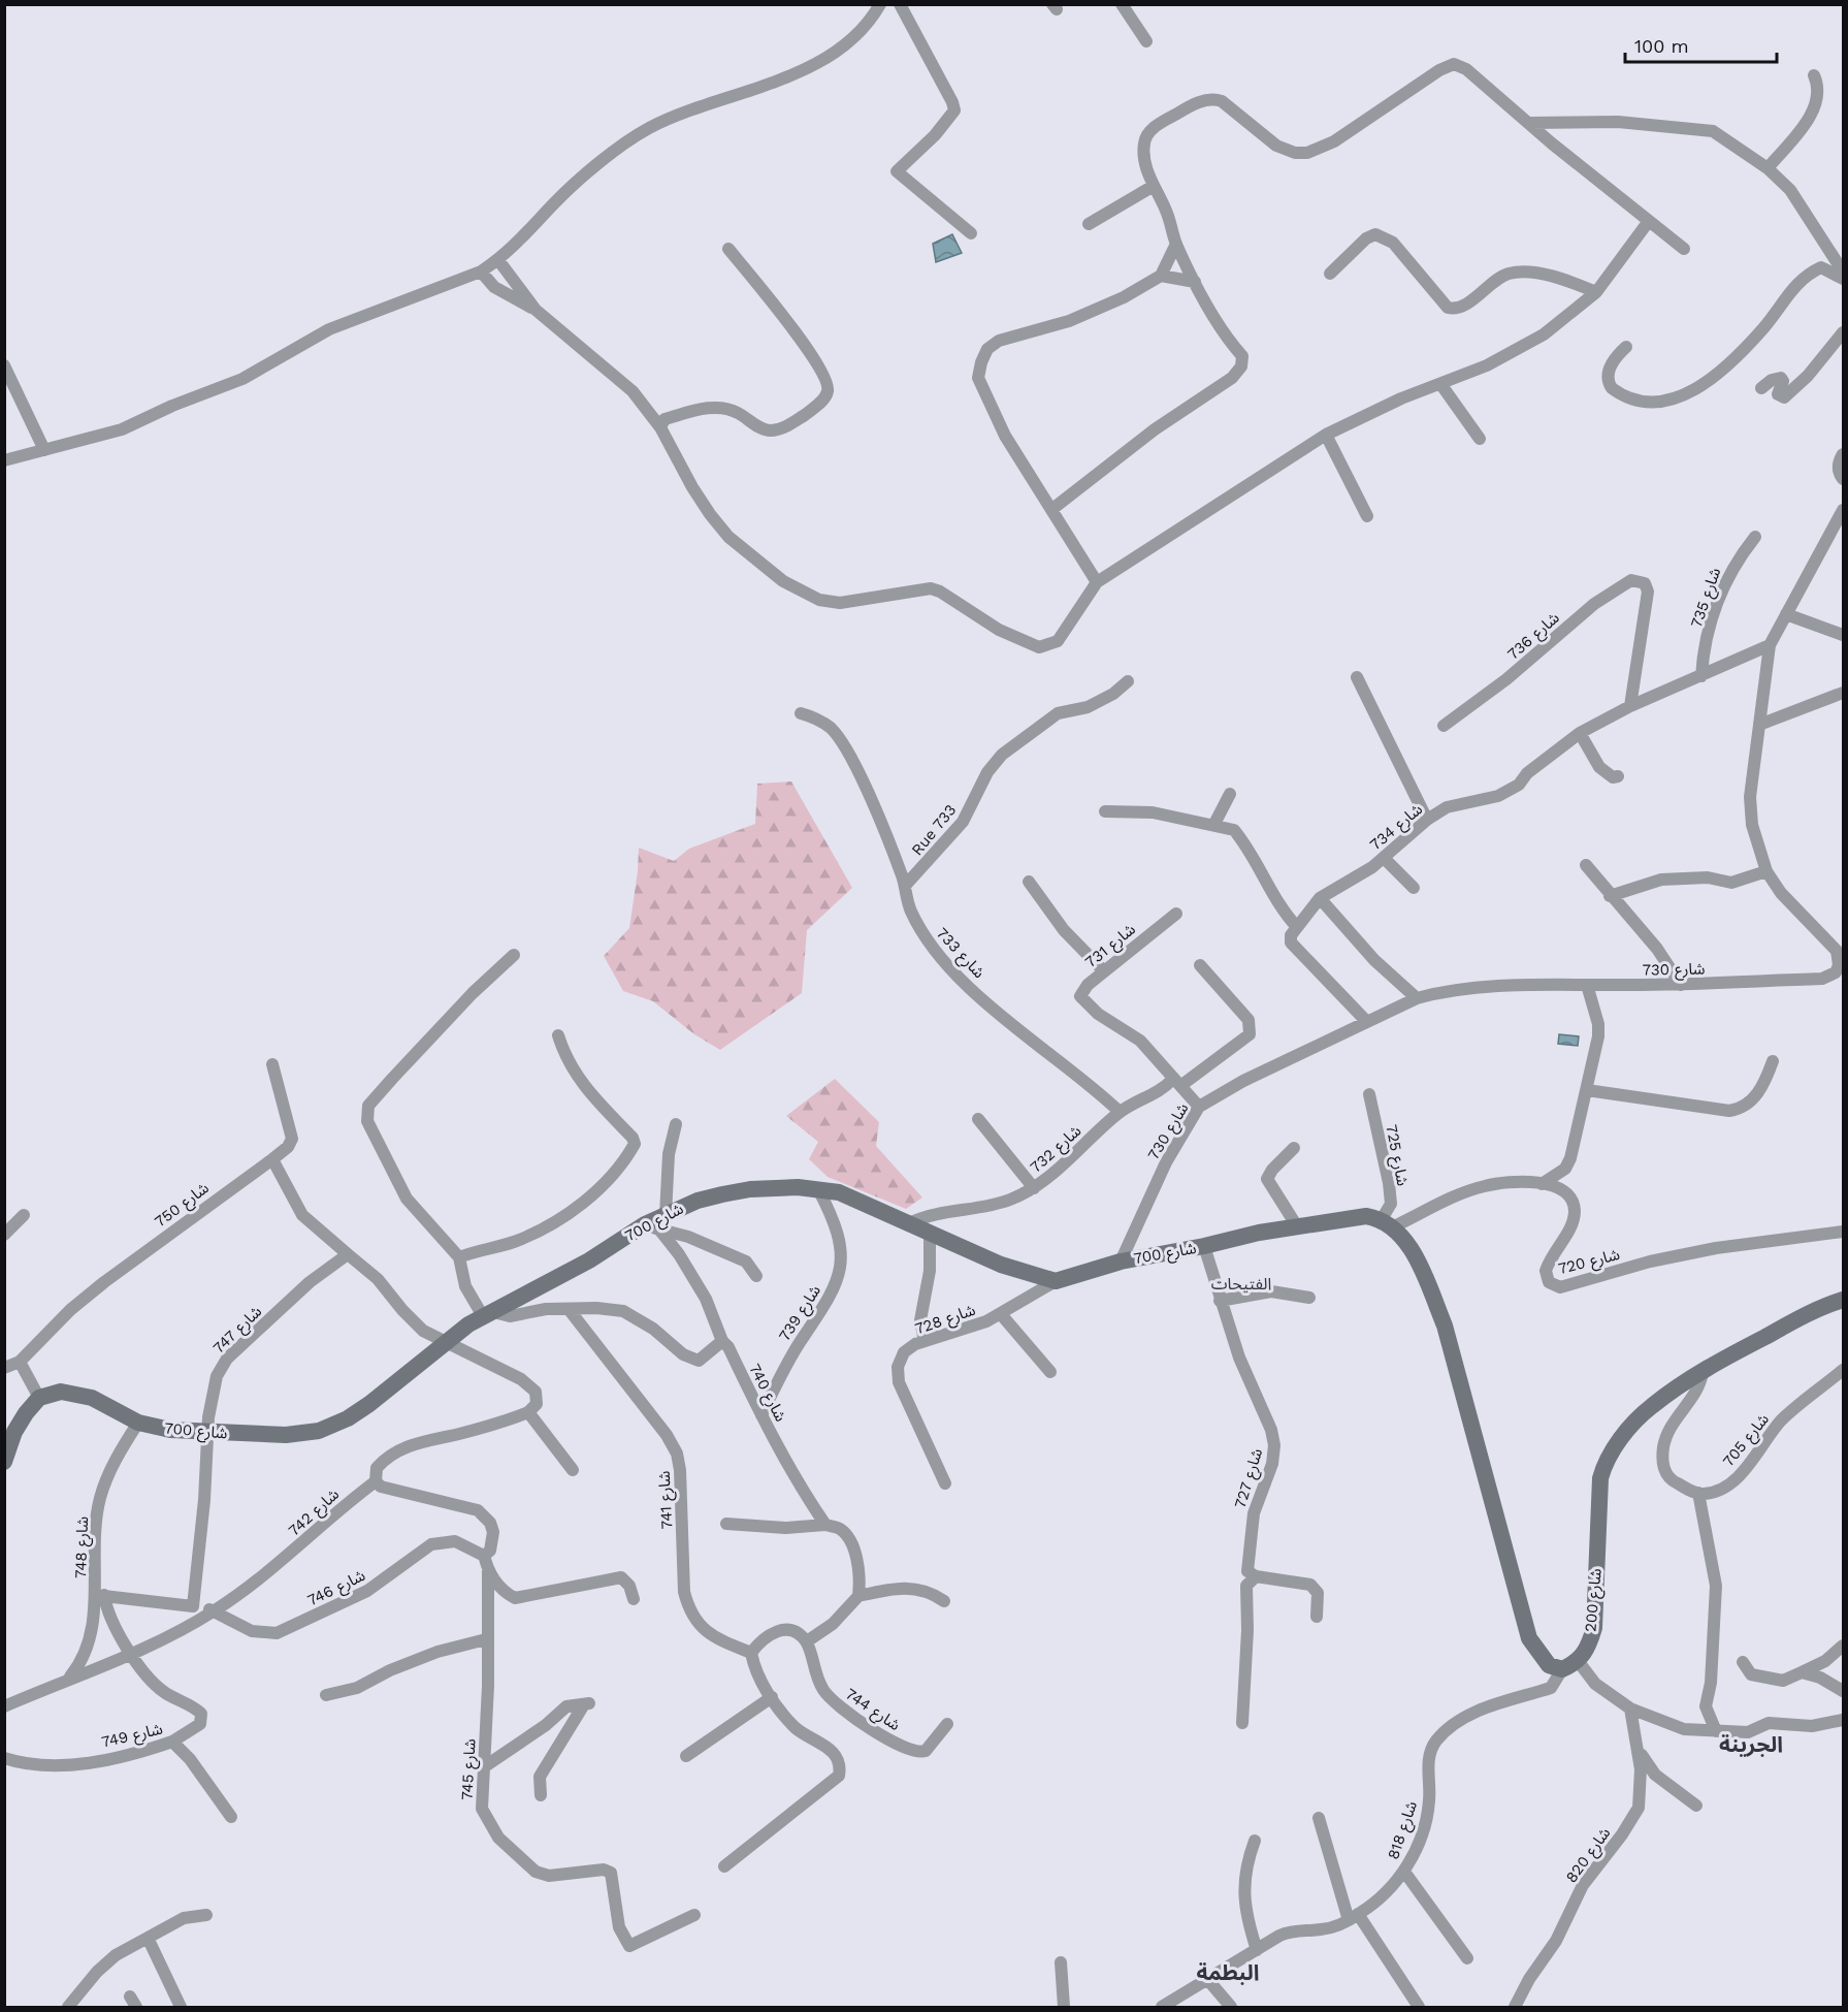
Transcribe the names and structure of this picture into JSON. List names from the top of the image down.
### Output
{
  "streets": {
    "main road": ["شارع 700", "شارع 200"],
    "street": [
      "شارع 735",
      "شارع 736",
      "شارع 734",
      "Rue 733",
      "شارع 731",
      "شارع 733",
      "شارع 730",
      "شارع 732",
      "شارع 725",
      "شارع 750",
      "شارع 720",
      "شارع 739",
      "شارع 728",
      "شارع 747",
      "شارع 740",
      "شارع 705",
      "شارع 727",
      "شارع 741",
      "شارع 742",
      "شارع 748",
      "شارع 746",
      "شارع 744",
      "شارع 749",
      "شارع 745",
      "شارع 818",
      "شارع 820"
    ]
  },
  "crossings": [
    ["شارع 735", "شارع 734"],
    ["شارع 736", "شارع 734"],
    ["شارع 734", "شارع 730"],
    ["Rue 733", "شارع 733"],
    ["شارع 731", "شارع 730"],
    ["شارع 731", "شارع 732"],
    ["شارع 733", "شارع 732"],
    ["شارع 730", "شارع 700"],
    ["شارع 732", "شارع 700"],
    ["شارع 725", "شارع 700"],
    ["شارع 725", "شارع 720"],
    ["شارع 700", "شارع 720"],
    ["شارع 700", "شارع 739"],
    ["شارع 700", "شارع 728"],
    ["شارع 700", "شارع 747"],
    ["شارع 700", "شارع 740"],
    ["شارع 700", "شارع 727"],
    ["شارع 700", "شارع 748"],
    ["شارع 739", "شارع 740"],
    ["شارع 747", "شارع 746"],
    ["شارع 742", "شارع 748"],
    ["شارع 742", "شارع 746"]
  ],
  "districts": ["الفتيحات", "الجرينة", "البطمة"],
  "scale_bar": "100 m"
}
